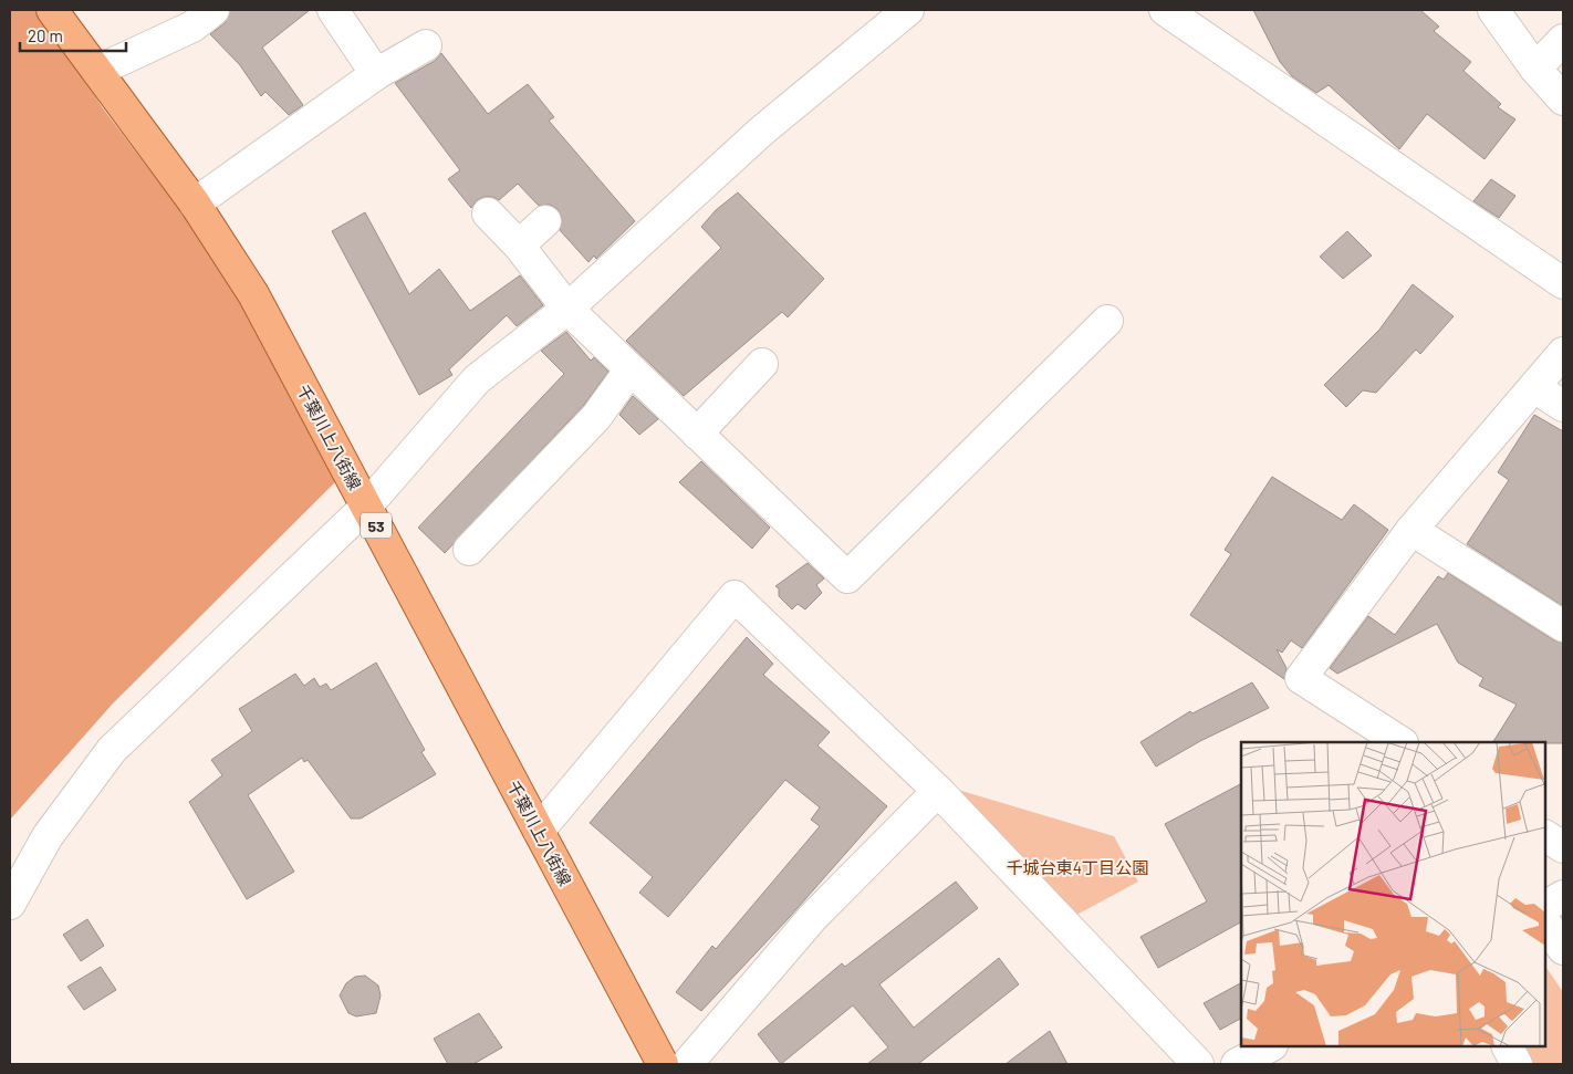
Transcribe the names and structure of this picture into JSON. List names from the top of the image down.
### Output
{
  "streets": {
    "main road": ["千葉川上八街線", "53"]
  },
  "parks": ["千城台東4丁目公園"],
  "scale_bar": "20 m"
}
